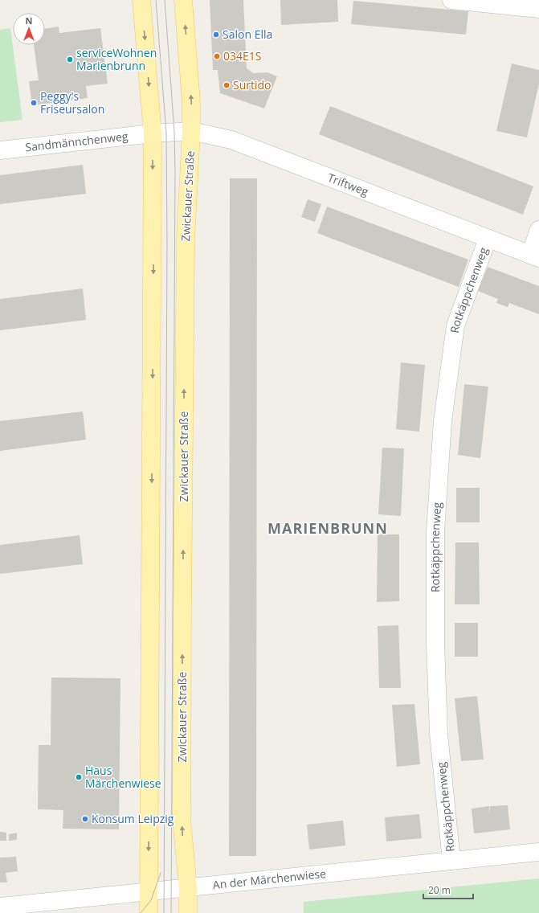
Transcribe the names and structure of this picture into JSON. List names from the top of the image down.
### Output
{
  "streets": {
    "main road": ["Zwickauer Straße"],
    "street": [
      "Sandmännchenweg",
      "Triftweg",
      "Rotkäppchenweg",
      "An der Märchenwiese"
    ]
  },
  "crossings": [
    ["Sandmännchenweg", "Triftweg"],
    ["Triftweg", "Zwickauer Straße"],
    ["Triftweg", "Rotkäppchenweg"],
    ["Zwickauer Straße", "An der Märchenwiese"],
    ["Rotkäppchenweg", "An der Märchenwiese"]
  ],
  "districts": ["MARIENBRUNN"],
  "places": [
    "Salon Ella",
    "034E1S",
    "serviceWohnen Marienbrunn",
    "Surtido",
    "Peggy's Friseursalon",
    "Haus Märchenwiese",
    "Konsum Leipzig"
  ],
  "scale_bar": "20 m",
  "north": "top"
}
